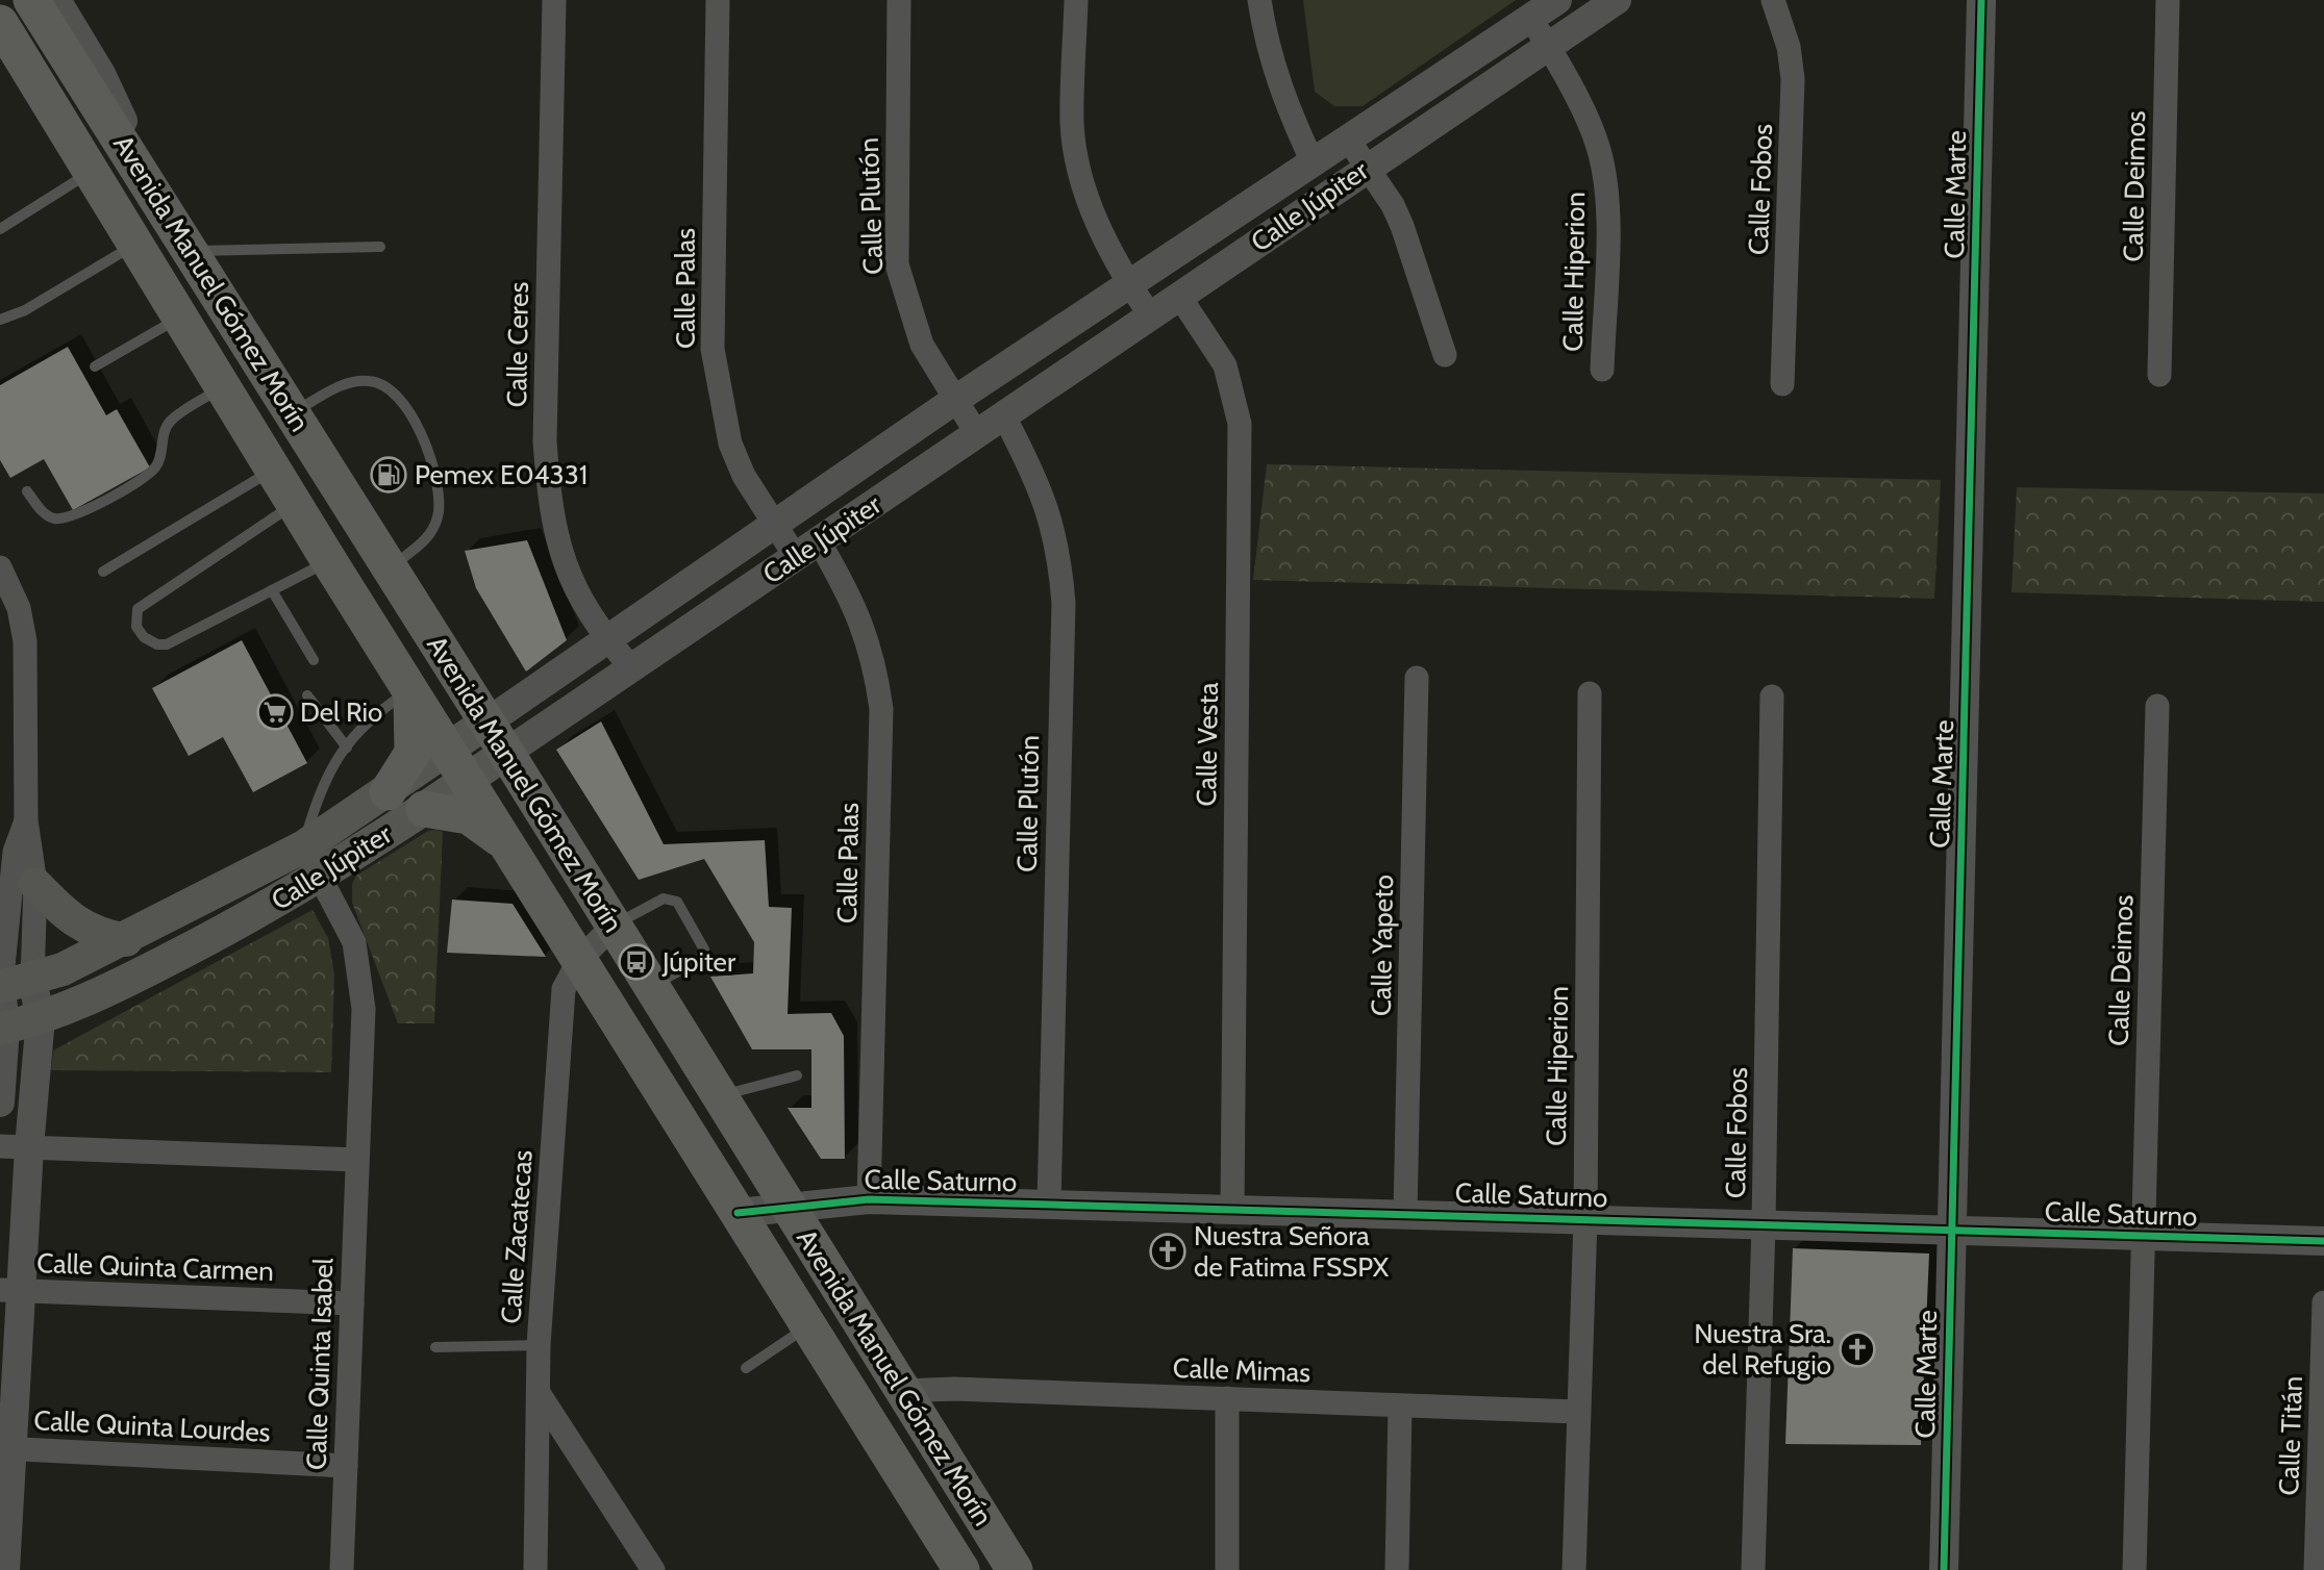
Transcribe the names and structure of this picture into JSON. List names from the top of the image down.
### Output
{
  "streets": {
    "main road": ["Calle Júpiter", "Avenida Manuel Gómez Morín"],
    "street": [
      "Calle Deimos",
      "Calle Fobos",
      "Calle Marte",
      "Calle Plutón",
      "Calle Hiperion",
      "Calle Palas",
      "Calle Ceres",
      "Calle Vesta",
      "Calle Yapeto",
      "Calle Saturno",
      "Calle Zacatecas",
      "Calle Quinta Carmen",
      "Calle Quinta Isabel",
      "Calle Mimas",
      "Calle Quinta Lourdes",
      "Calle Titán"
    ]
  },
  "crossings": [
    ["Calle Deimos", "Calle Saturno"],
    ["Calle Fobos", "Calle Saturno"],
    ["Calle Marte", "Calle Saturno"],
    ["Calle Plutón", "Calle Júpiter"],
    ["Calle Plutón", "Calle Saturno"],
    ["Calle Júpiter", "Calle Hiperion"],
    ["Calle Júpiter", "Avenida Manuel Gómez Morín"],
    ["Calle Júpiter", "Calle Palas"],
    ["Calle Júpiter", "Calle Ceres"],
    ["Calle Júpiter", "Calle Vesta"],
    ["Calle Júpiter", "Calle Quinta Isabel"],
    ["Calle Hiperion", "Calle Saturno"],
    ["Calle Hiperion", "Calle Mimas"],
    ["Avenida Manuel Gómez Morín", "Calle Saturno"],
    ["Avenida Manuel Gómez Morín", "Calle Zacatecas"],
    ["Avenida Manuel Gómez Morín", "Calle Mimas"],
    ["Calle Palas", "Calle Saturno"],
    ["Calle Vesta", "Calle Saturno"],
    ["Calle Yapeto", "Calle Saturno"],
    ["Calle Quinta Carmen", "Calle Quinta Isabel"],
    ["Calle Quinta Isabel", "Calle Quinta Lourdes"]
  ],
  "places": {
    "fuel station": ["Pemex E04331"],
    "supermarket": ["Del Rio"],
    "bus stop": ["Júpiter"],
    "church": ["Nuestra Señora de Fatima FSSPX", "Nuestra Sra. del Refugio"]
  }
}
